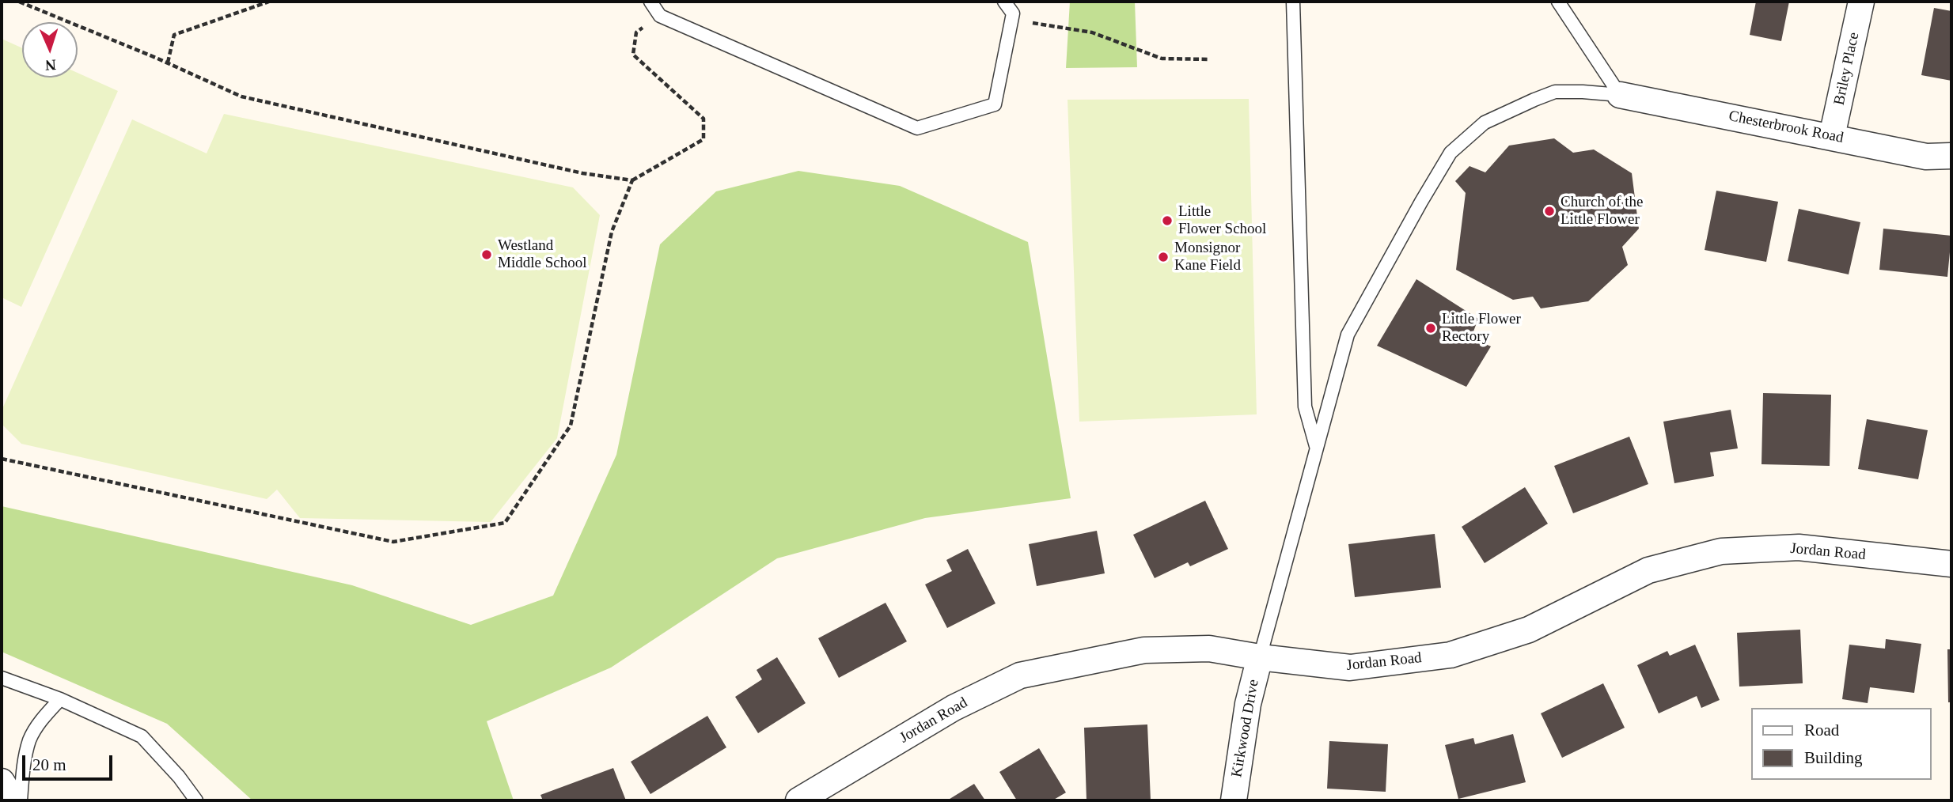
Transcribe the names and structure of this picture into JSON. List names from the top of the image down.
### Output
{
  "streets": {
    "street": [
      "Briley Place",
      "Chesterbrook Road",
      "Jordan Road",
      "Kirkwood Drive"
    ]
  },
  "crossings": [
    ["Briley Place", "Chesterbrook Road"],
    ["Jordan Road", "Kirkwood Drive"]
  ],
  "places": [
    "Church of the Little Flower",
    "Little Flower School",
    "Westland Middle School",
    "Monsignor Kane Field",
    "Little Flower Rectory"
  ],
  "legend": ["Road", "Building"],
  "scale_bar": "20 m",
  "north": "bottom"
}
